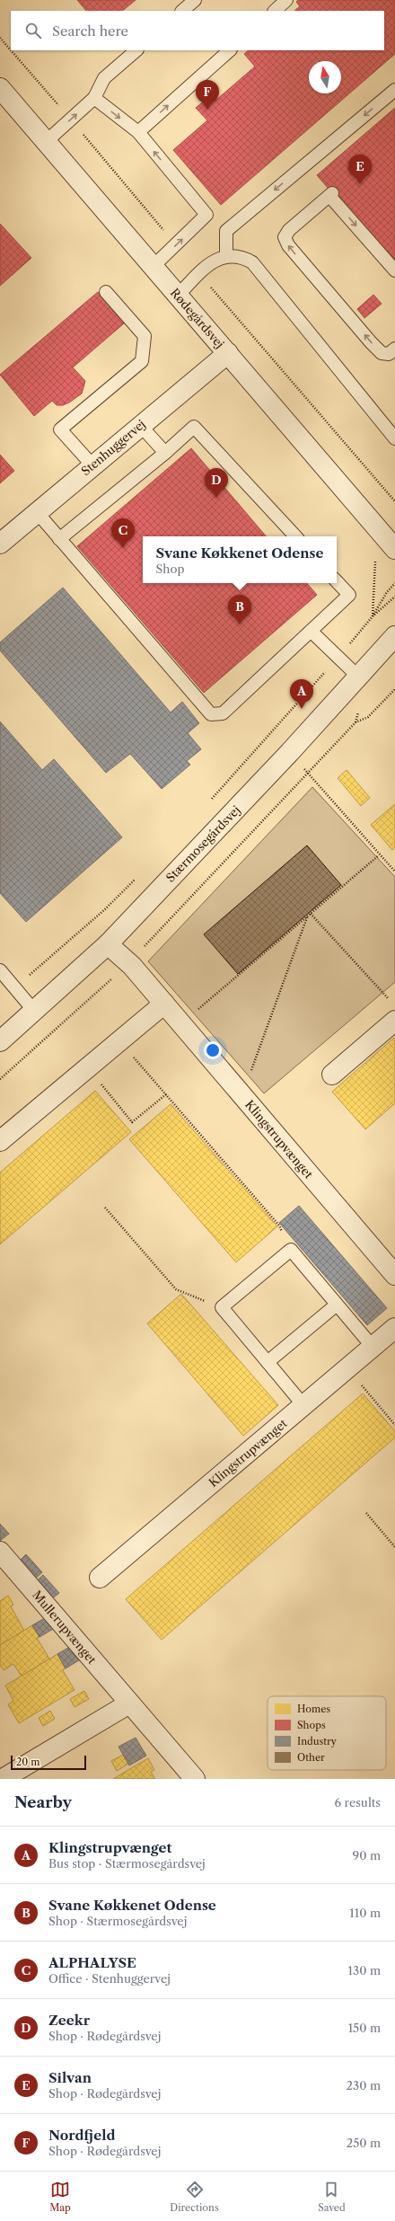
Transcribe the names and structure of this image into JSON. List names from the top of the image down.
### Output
{
  "streets": {
    "street": [
      "Rødegårdsvej",
      "Stenhuggervej",
      "Stærmosegårdsvej",
      "Klingstrupvænget",
      "Mullerupvænget"
    ]
  },
  "crossings": [
    ["Rødegårdsvej", "Stenhuggervej"],
    ["Stærmosegårdsvej", "Klingstrupvænget"]
  ],
  "legend": [
    "Homes",
    "Shops",
    "Industry",
    "Other"
  ],
  "scale_bar": "20 m",
  "north": "top",
  "page": {
    "search": "Search here",
    "pins": [
      "F",
      "E",
      "D",
      "C",
      "B",
      "A"
    ],
    "popup": ["Svane Køkkenet Odense", "Shop"],
    "scale": "20 m",
    "heading": ["Nearby", "6 results"],
    "list": [
      {
        "mark": "A",
        "name": "Klingstrupvænget",
        "note": "Bus stop · Stærmosegårdsvej",
        "value": "90 m"
      },
      {
        "mark": "B",
        "name": "Svane Køkkenet Odense",
        "note": "Shop · Stærmosegårdsvej",
        "value": "110 m"
      },
      {
        "mark": "C",
        "name": "ALPHALYSE",
        "note": "Office · Stenhuggervej",
        "value": "130 m"
      },
      {
        "mark": "D",
        "name": "Zeekr",
        "note": "Shop · Rødegårdsvej",
        "value": "150 m"
      },
      {
        "mark": "E",
        "name": "Silvan",
        "note": "Shop · Rødegårdsvej",
        "value": "230 m"
      },
      {
        "mark": "F",
        "name": "Nordfjeld",
        "note": "Shop · Rødegårdsvej",
        "value": "250 m"
      }
    ],
    "nav": ["Map", "Directions", "Saved"]
  }
}
